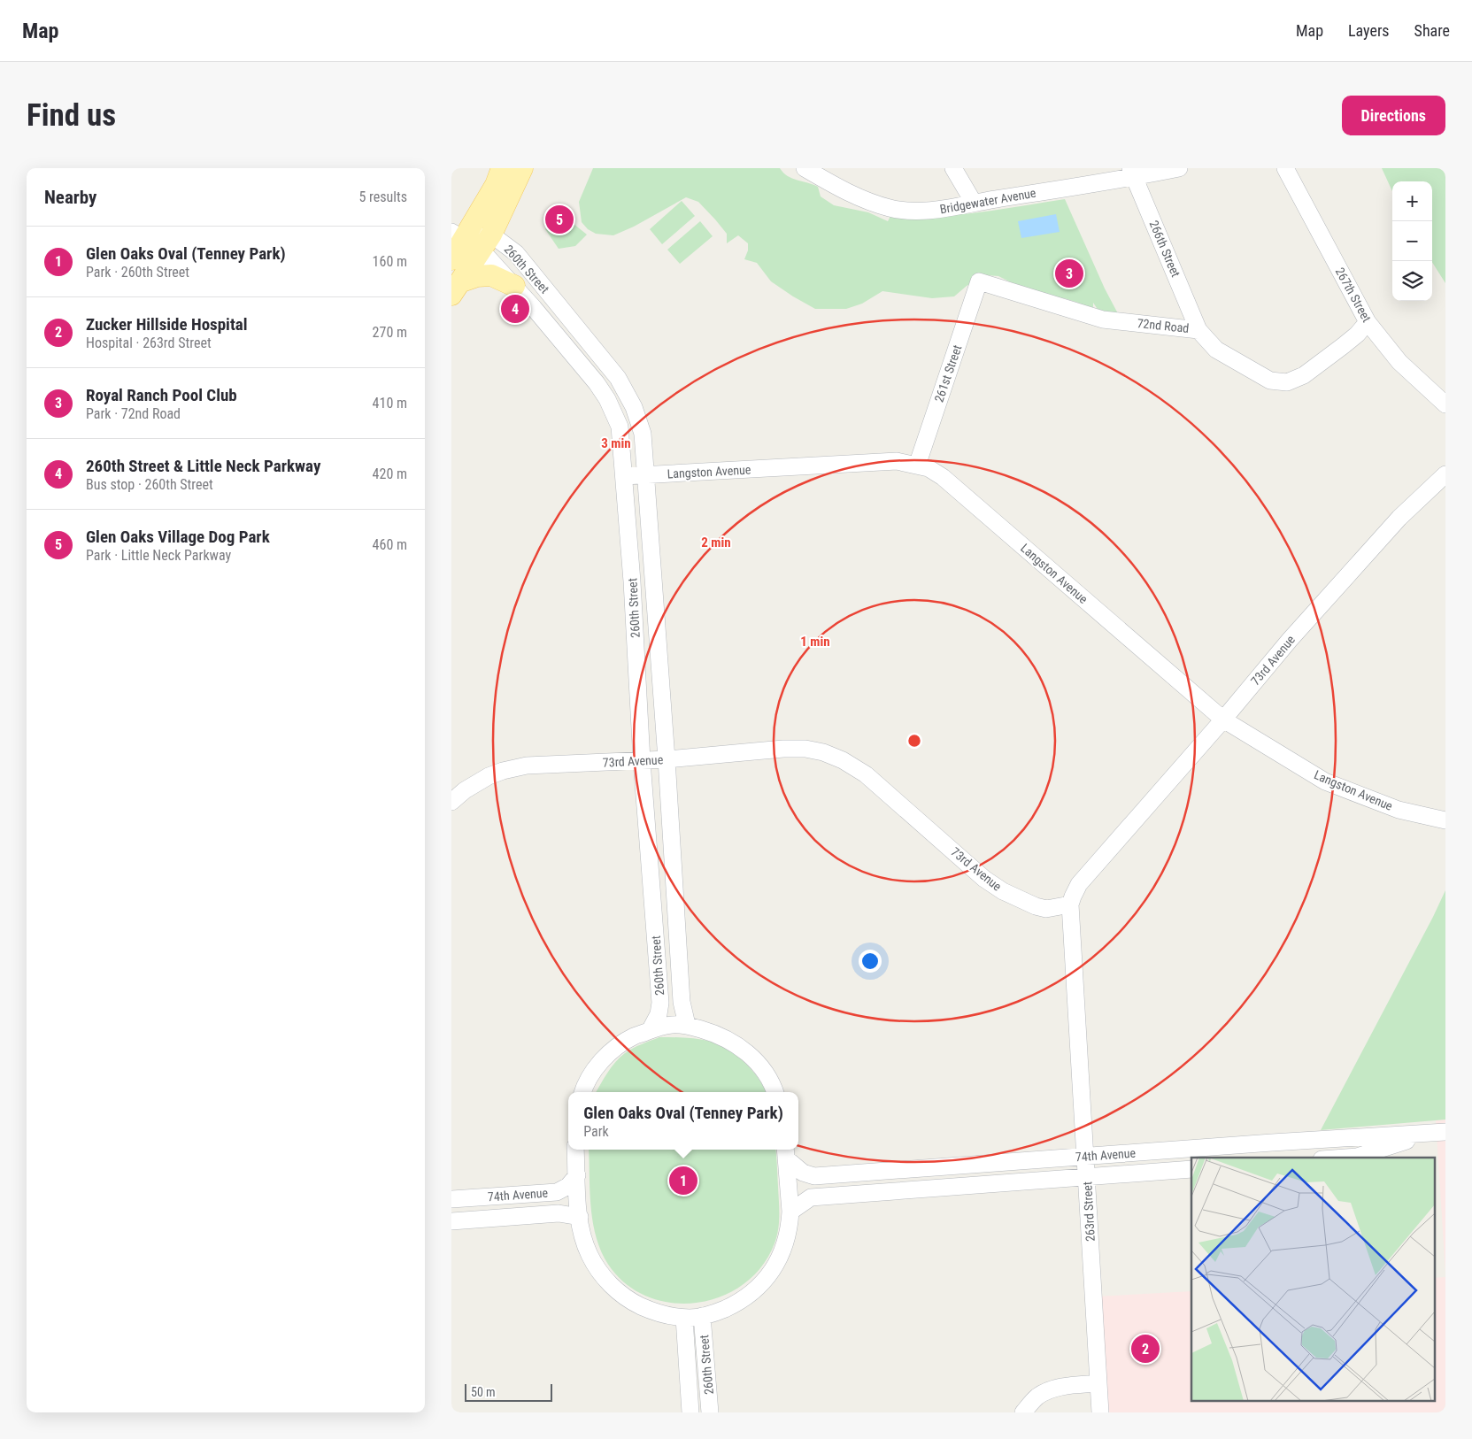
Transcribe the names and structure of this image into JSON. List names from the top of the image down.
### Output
{
  "streets": {
    "street": [
      "Bridgewater Avenue",
      "266th Street",
      "260th Street",
      "267th Street",
      "72nd Road",
      "261st Street",
      "Langston Avenue",
      "73rd Avenue",
      "74th Avenue",
      "263rd Street"
    ]
  },
  "crossings": [
    ["Bridgewater Avenue", "266th Street"],
    ["266th Street", "72nd Road"],
    ["260th Street", "Langston Avenue"],
    ["260th Street", "73rd Avenue"],
    ["260th Street", "74th Avenue"],
    ["267th Street", "72nd Road"],
    ["72nd Road", "261st Street"],
    ["261st Street", "Langston Avenue"],
    ["Langston Avenue", "73rd Avenue"],
    ["73rd Avenue", "263rd Street"],
    ["74th Avenue", "263rd Street"]
  ],
  "scale_bar": "50 m",
  "page": {
    "header": "Map",
    "nav": ["Map", "Layers", "Share"],
    "buttons": "Directions",
    "title": "Find us",
    "heading": ["Nearby", "5 results"],
    "map_buttons": ["+", "−"],
    "pins": [
      "5",
      "3",
      "4",
      "1",
      "2"
    ],
    "list": [
      {
        "mark": "1",
        "name": "Glen Oaks Oval (Tenney Park)",
        "note": "Park · 260th Street",
        "value": "160 m"
      },
      {
        "mark": "2",
        "name": "Zucker Hillside Hospital",
        "note": "Hospital · 263rd Street",
        "value": "270 m"
      },
      {
        "mark": "3",
        "name": "Royal Ranch Pool Club",
        "note": "Park · 72nd Road",
        "value": "410 m"
      },
      {
        "mark": "4",
        "name": "260th Street & Little Neck Parkway",
        "note": "Bus stop · 260th Street",
        "value": "420 m"
      },
      {
        "mark": "5",
        "name": "Glen Oaks Village Dog Park",
        "note": "Park · Little Neck Parkway",
        "value": "460 m"
      }
    ],
    "popup": ["Glen Oaks Oval (Tenney Park)", "Park"],
    "scale": "50 m"
  },
  "rings": ["3 min", "2 min", "1 min"]
}
